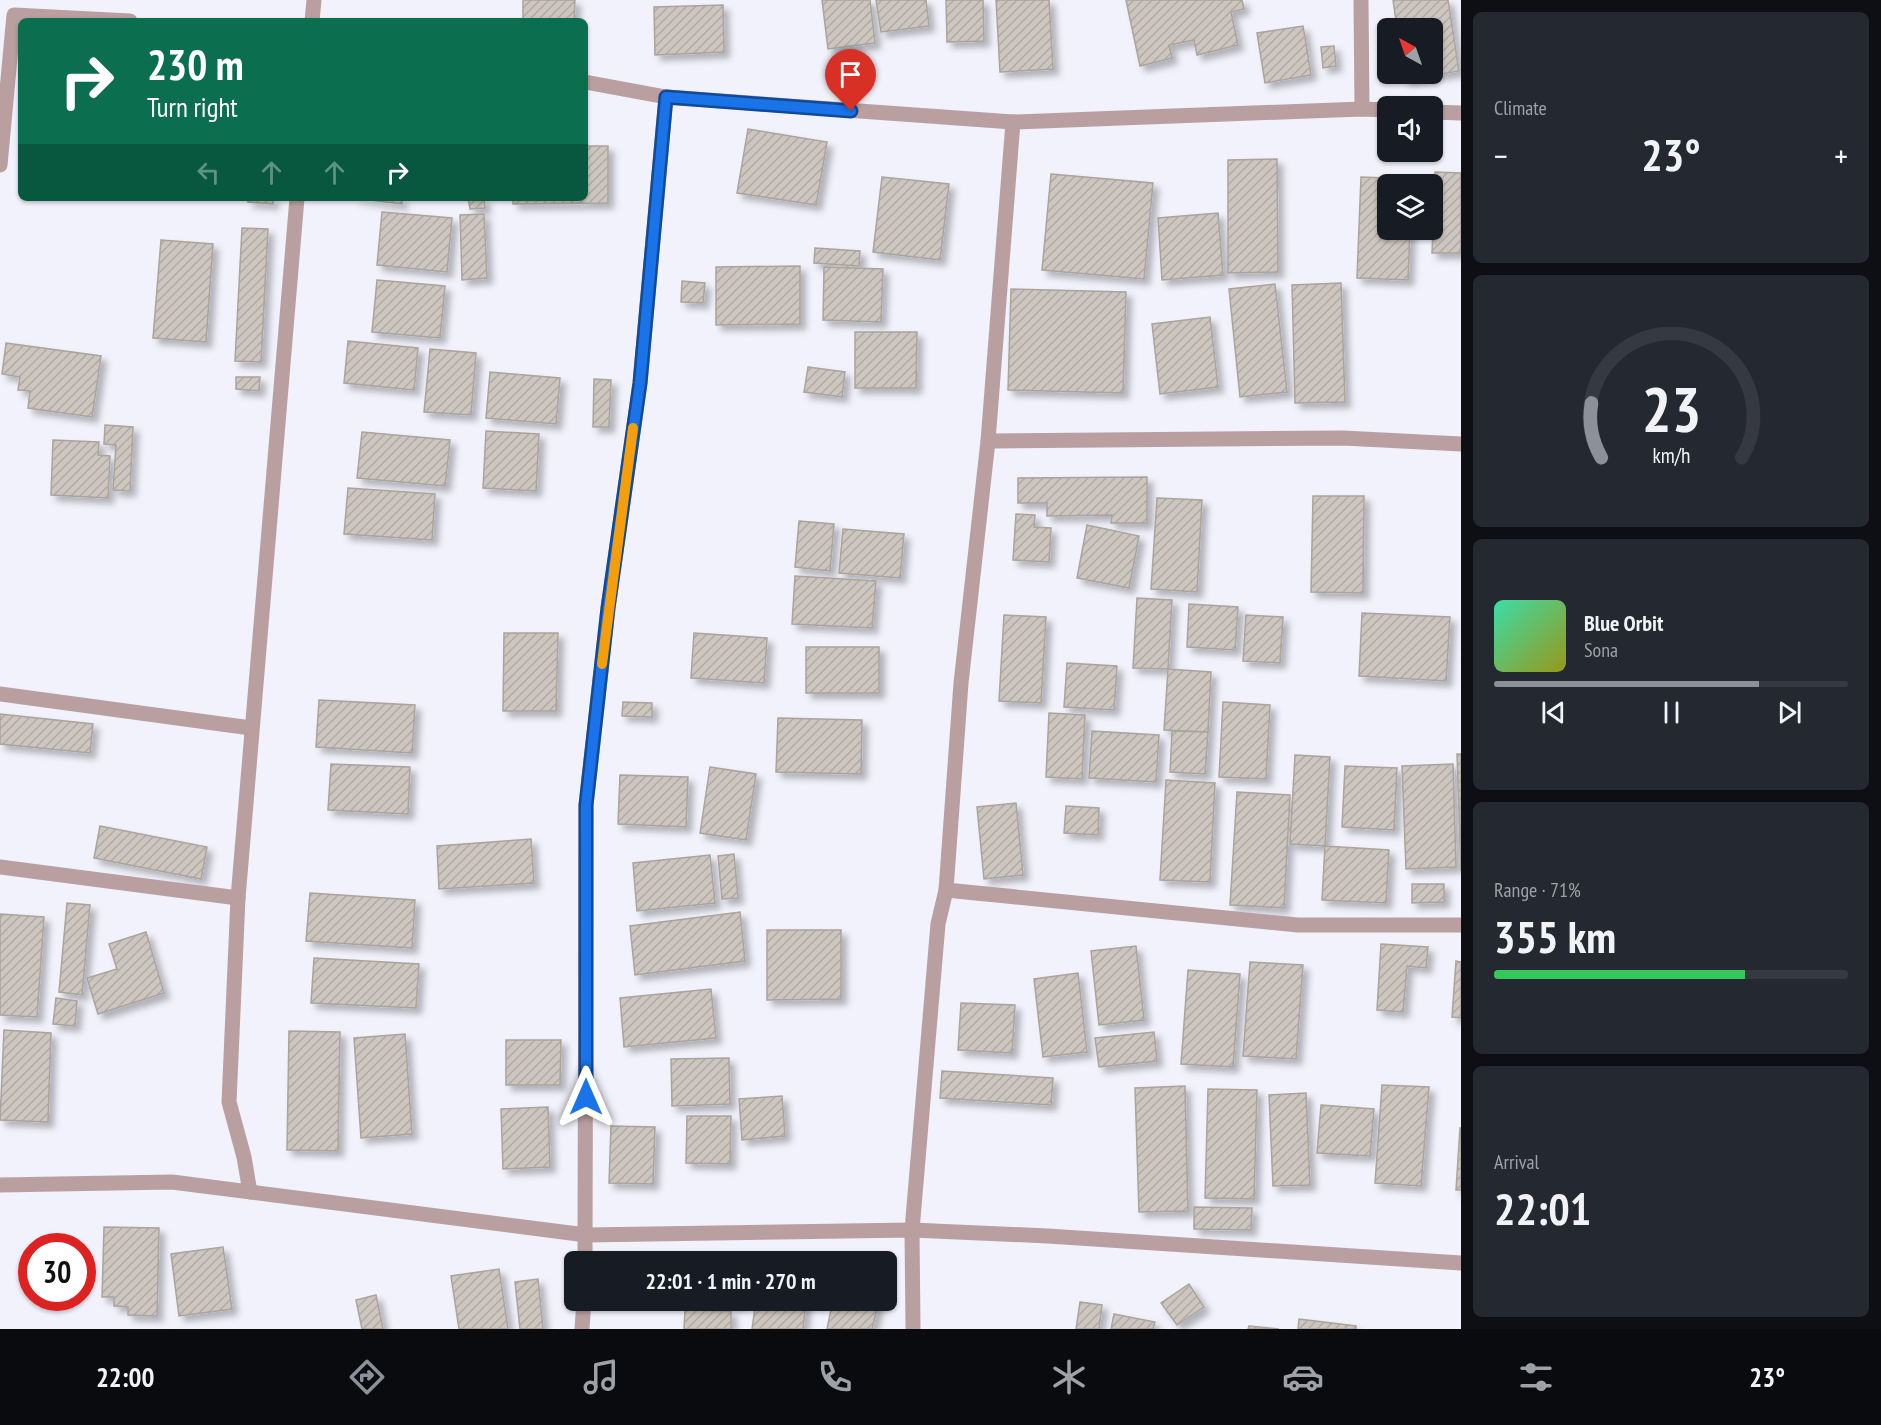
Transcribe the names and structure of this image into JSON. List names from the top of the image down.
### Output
{
  "north": "top left",
  "page": {
    "tile": [
      "Climate",
      ["Range · 71%", "355 km"],
      ["Arrival", "22:01"]
    ],
    "turn": ["230 m", "Turn right"],
    "heat": ["−", "23°", "+"],
    "song": ["Blue Orbit", "Sona"],
    "limit": "30",
    "trip": "22:01 · 1 min · 270 m",
    "tabs": ["22:00", "23°"],
    "gauge": ["23", "km/h"]
  }
}
